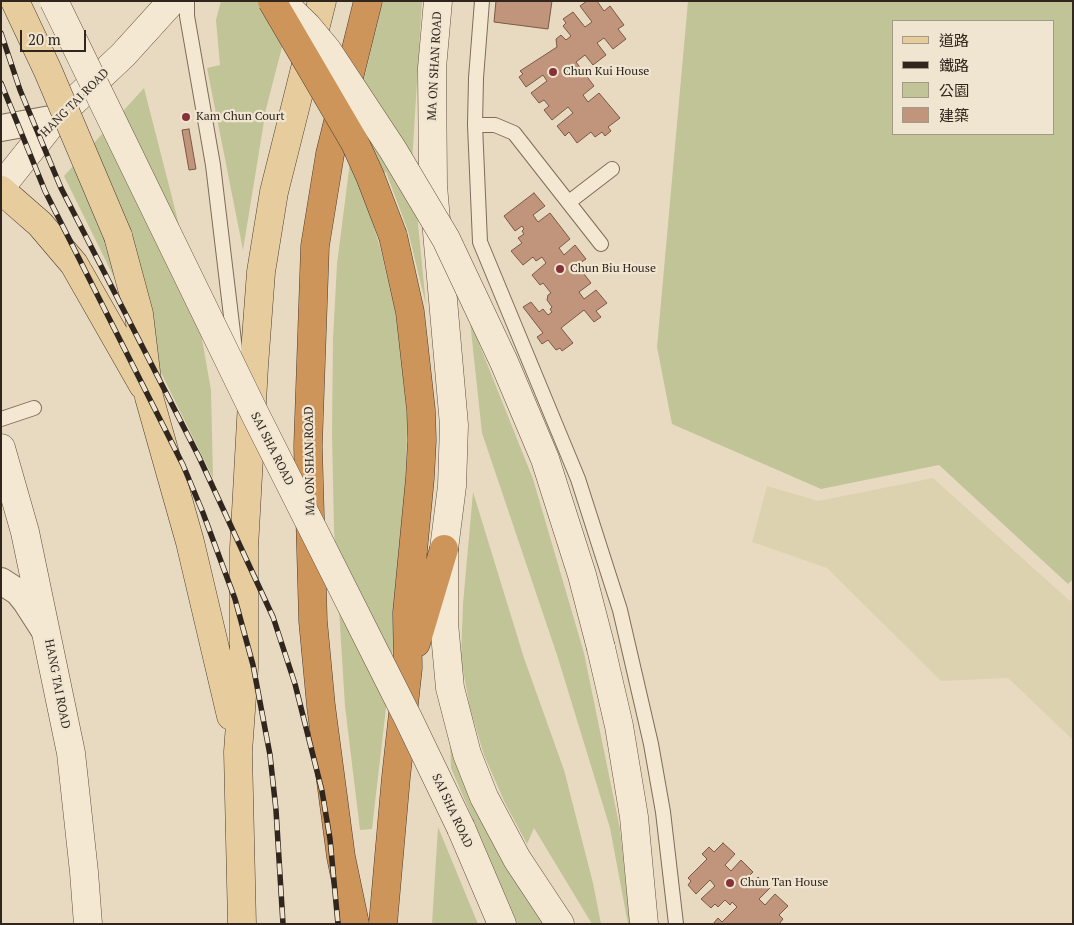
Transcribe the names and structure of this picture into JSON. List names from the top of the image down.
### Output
{
  "streets": {
    "highway": ["MA ON SHAN ROAD"],
    "main road": ["HANG TAI ROAD", "SAI SHA ROAD"]
  },
  "places": [
    "Chun Kui House",
    "Kam Chun Court",
    "Chun Biu House",
    "Chun Tan House"
  ],
  "legend": [
    "道路",
    "鐵路",
    "公園",
    "建築"
  ],
  "scale_bar": "20 m"
}
